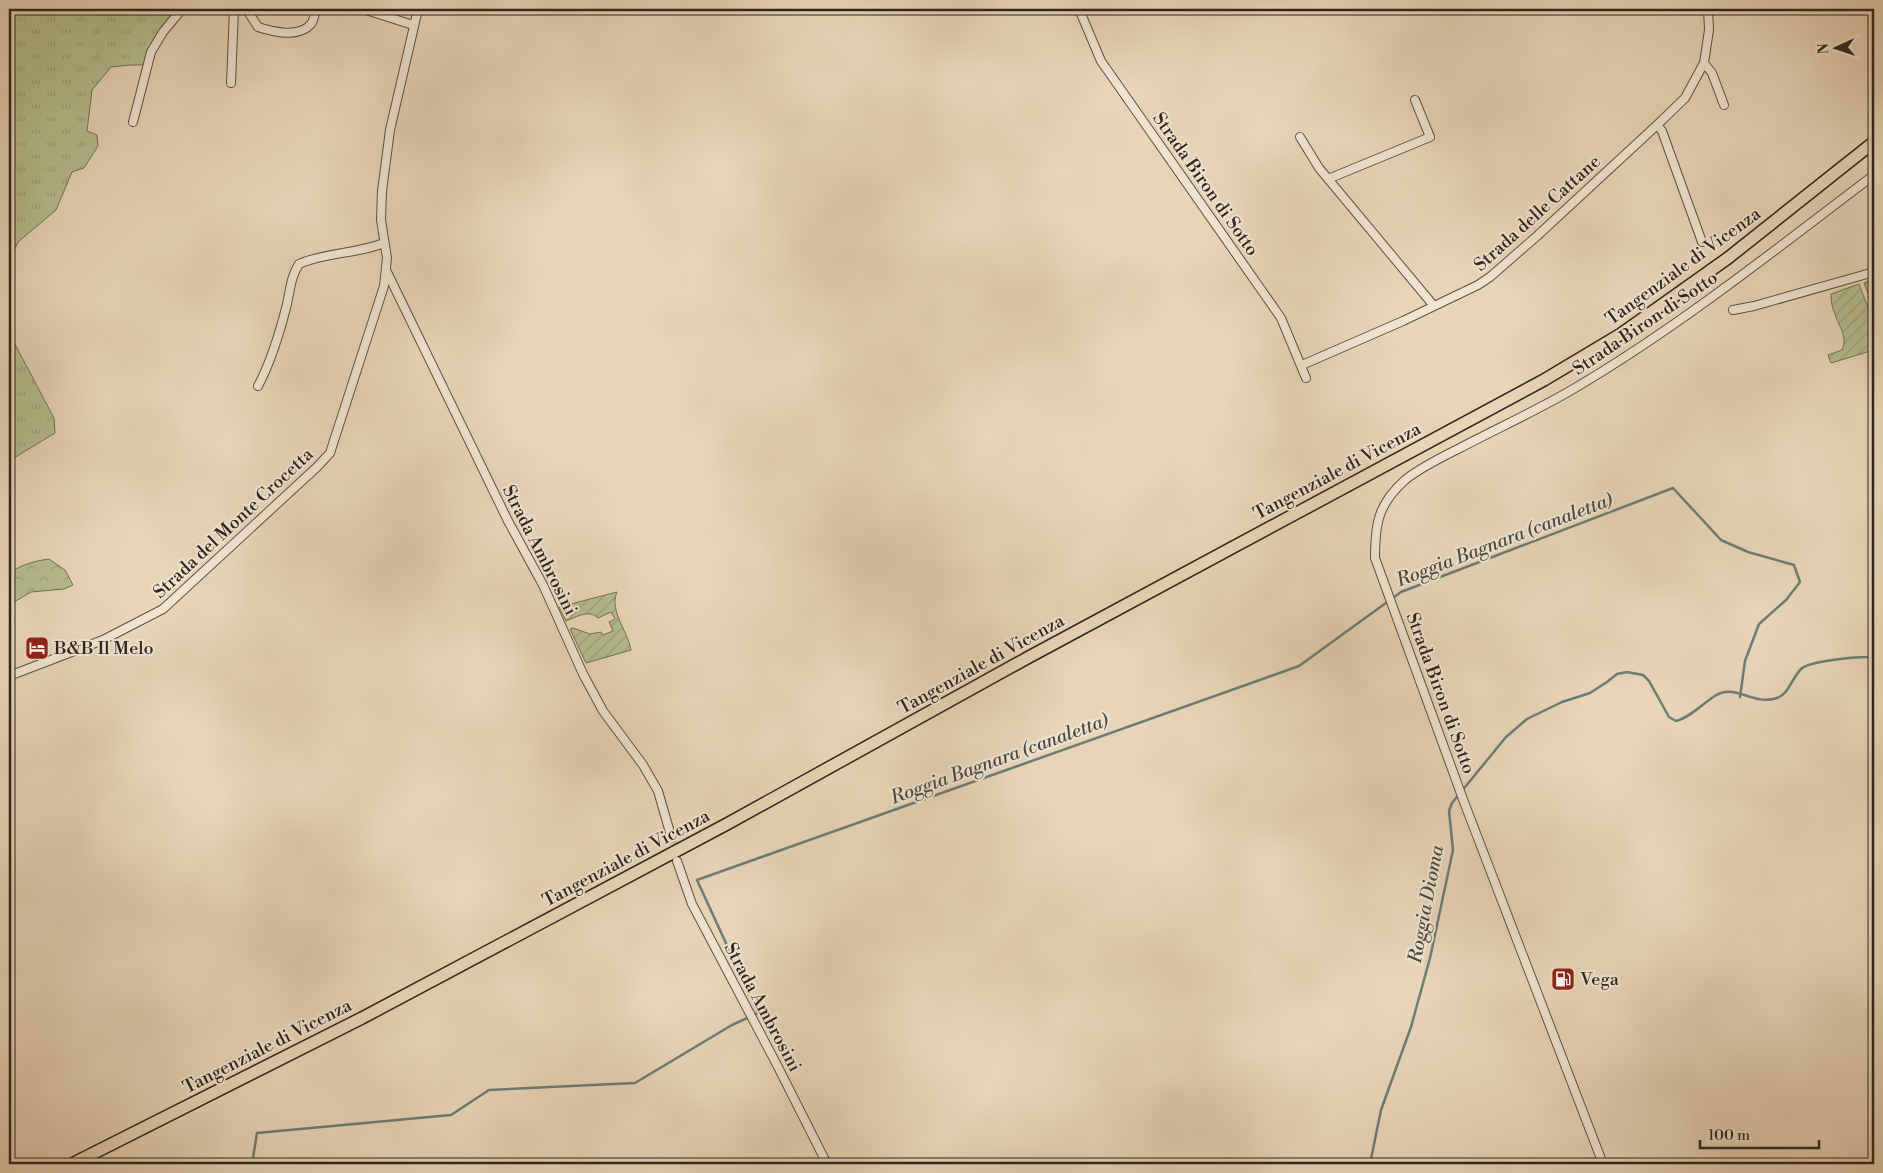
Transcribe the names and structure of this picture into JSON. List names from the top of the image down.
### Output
{
  "streets": {
    "highway": ["Tangenziale di Vicenza"],
    "street": [
      "Strada Biron di Sotto",
      "Strada delle Cattane",
      "Strada del Monte Crocetta",
      "Strada Ambrosini"
    ]
  },
  "crossings": [
    ["Strada Biron di Sotto", "Strada delle Cattane"],
    ["Strada del Monte Crocetta", "Strada Ambrosini"]
  ],
  "water": ["Roggia Bagnara (canaletta)", "Roggia Dioma"],
  "places": {
    "hotel": ["B&B Il Melo"],
    "fuel station": ["Vega"]
  },
  "scale_bar": "100 m",
  "north": "left"
}
